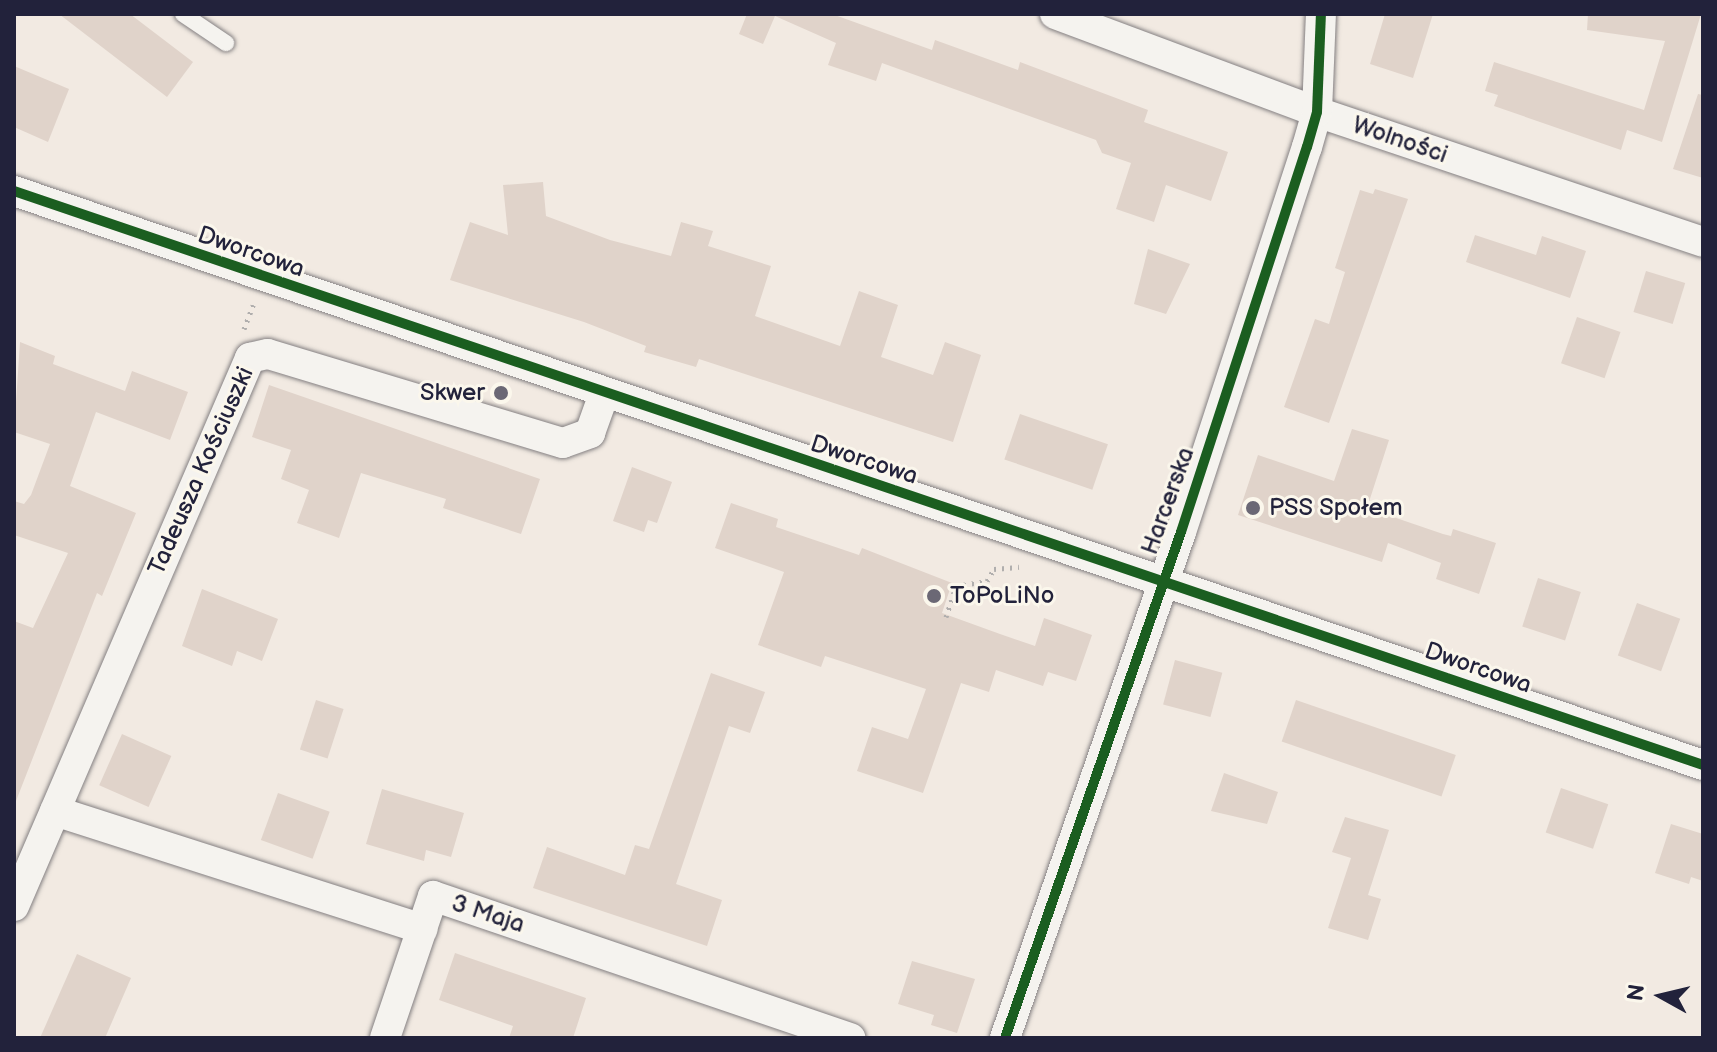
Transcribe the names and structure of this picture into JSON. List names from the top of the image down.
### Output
{
  "streets": {
    "street": [
      "Wolności",
      "Dworcowa",
      "Tadeusza Kościuszki",
      "Harcerska",
      "3 Maja"
    ]
  },
  "crossings": [
    ["Wolności", "Harcerska"],
    ["Dworcowa", "Tadeusza Kościuszki"],
    ["Dworcowa", "Harcerska"],
    ["Tadeusza Kościuszki", "3 Maja"]
  ],
  "places": ["Skwer", "PSS Społem", "ToPoLiNo"],
  "north": "left"
}
